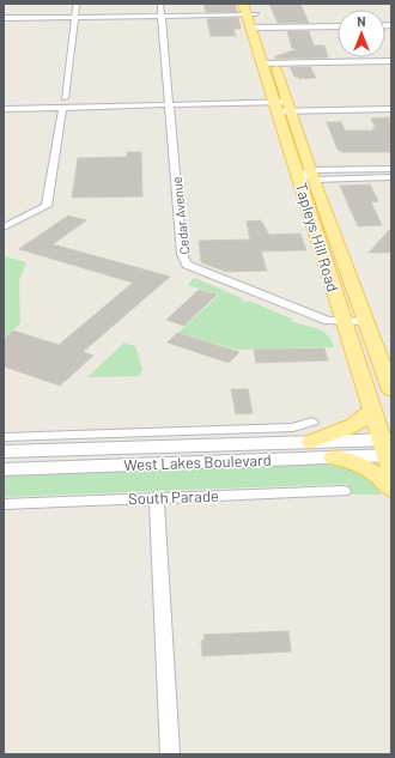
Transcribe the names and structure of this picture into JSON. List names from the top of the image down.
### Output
{
  "streets": {
    "main road": ["Tapleys Hill Road", "West Lakes Boulevard"],
    "street": ["Cedar Avenue", "South Parade"]
  },
  "crossings": [
    ["Cedar Avenue", "Tapleys Hill Road"],
    ["Tapleys Hill Road", "West Lakes Boulevard"]
  ],
  "north": "top"
}
